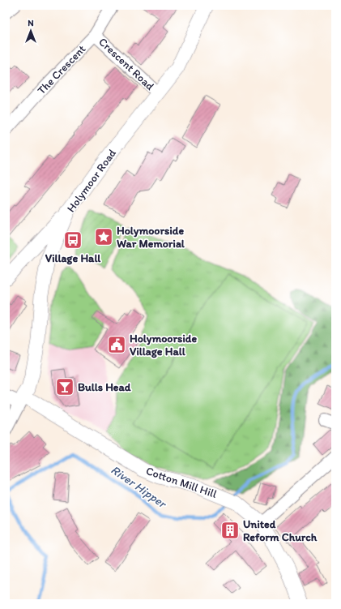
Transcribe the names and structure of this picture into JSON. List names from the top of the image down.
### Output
{
  "streets": {
    "street": [
      "Crescent Road",
      "The Crescent",
      "Holymoor Road",
      "Cotton Mill Hill"
    ]
  },
  "crossings": [
    ["Crescent Road", "The Crescent"],
    ["Crescent Road", "Holymoor Road"],
    ["Holymoor Road", "Cotton Mill Hill"]
  ],
  "water": ["River Hipper"],
  "places": {
    "place": ["Holymoorside War Memorial"],
    "bus stop": ["Village Hall"],
    "public building": ["Holymoorside Village Hall"],
    "bar": ["Bulls Head"],
    "building": ["United Reform Church"]
  },
  "north": "top"
}
